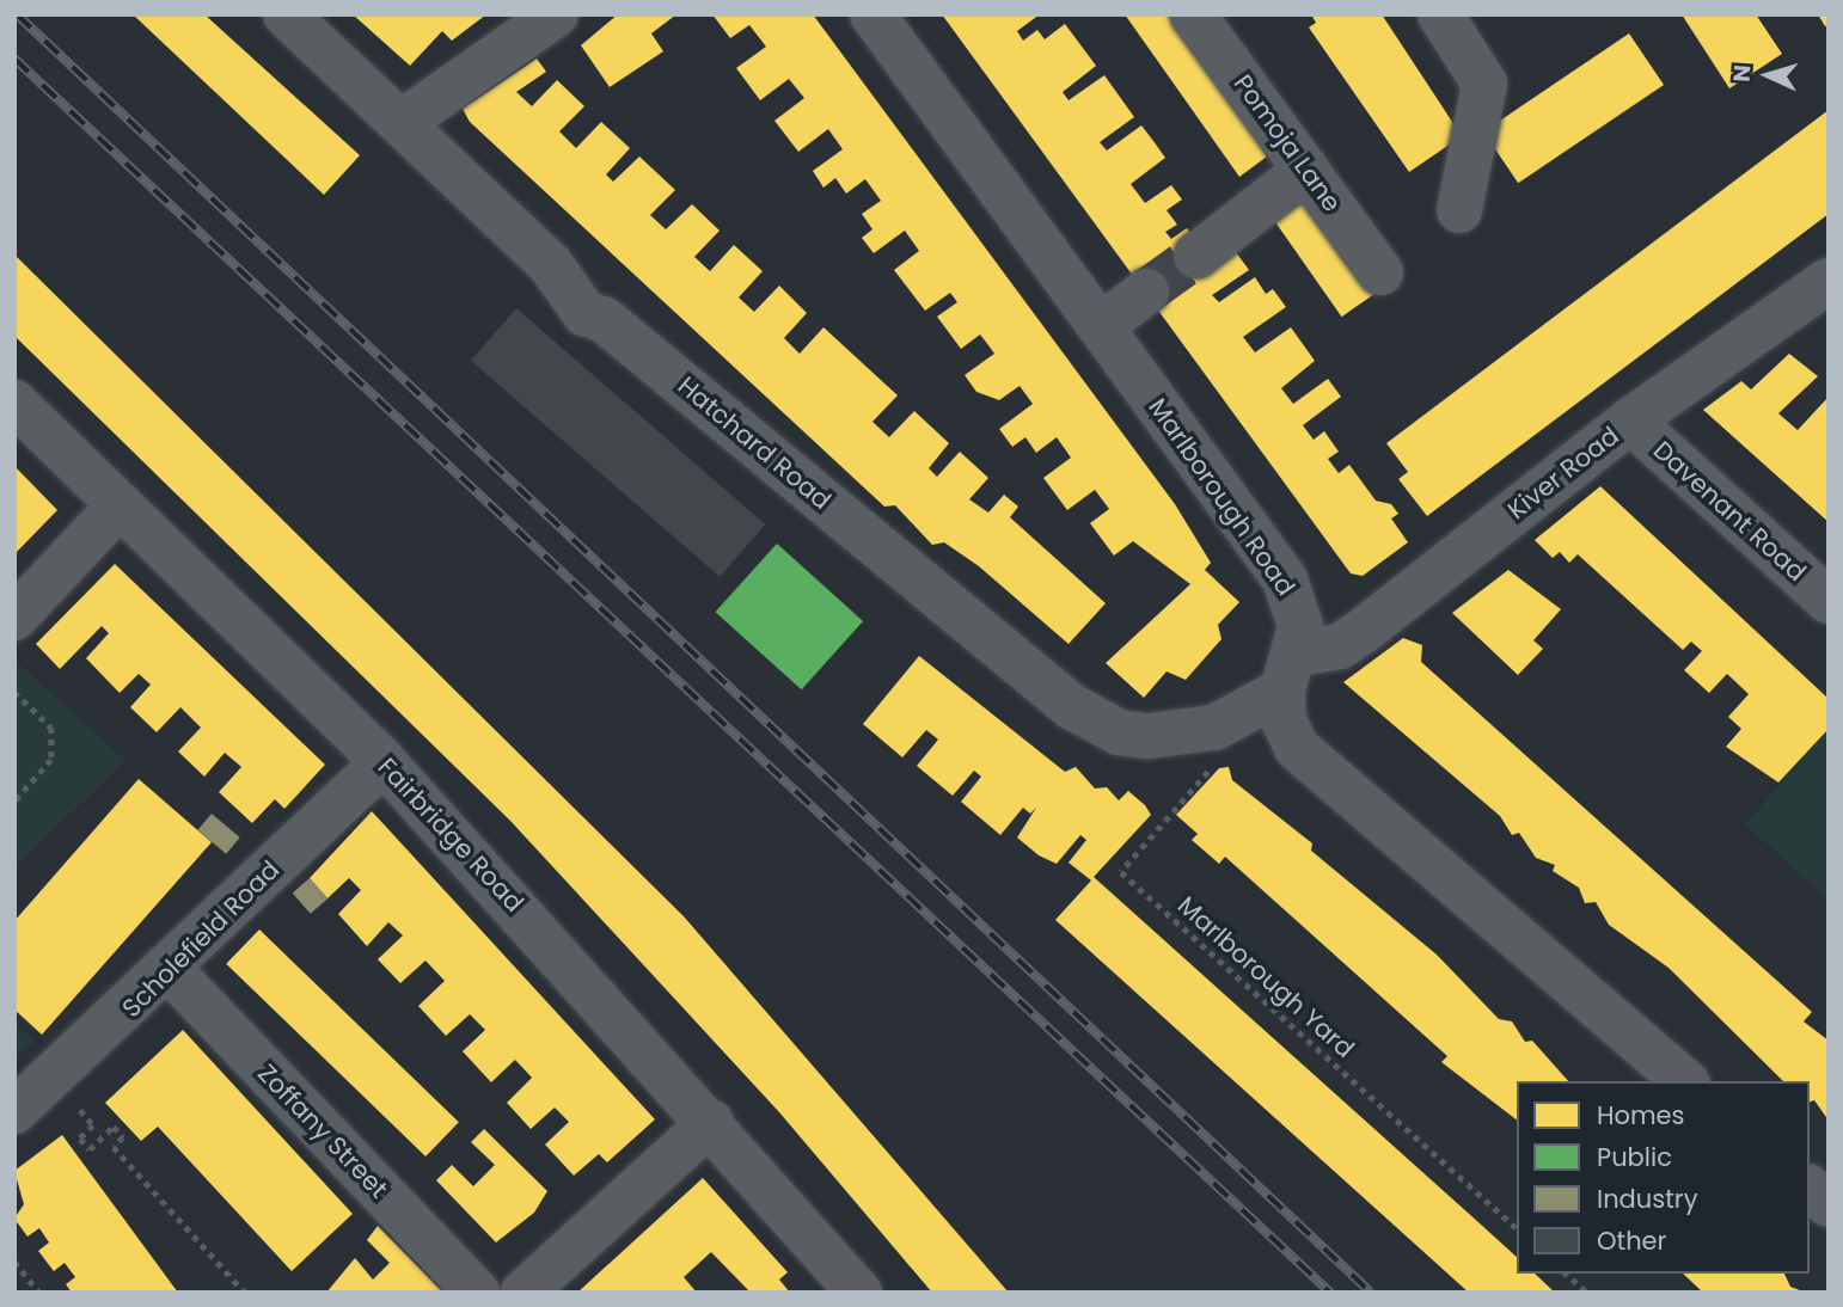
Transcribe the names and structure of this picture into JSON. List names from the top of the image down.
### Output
{
  "streets": {
    "street": [
      "Pomoja Lane",
      "Hatchard Road",
      "Kiver Road",
      "Marlborough Road",
      "Davenant Road",
      "Fairbridge Road",
      "Scholefield Road",
      "Zoffany Street"
    ],
    "path": ["Marlborough Yard"]
  },
  "crossings": [
    ["Hatchard Road", "Kiver Road"],
    ["Hatchard Road", "Marlborough Road"],
    ["Hatchard Road", "Marlborough Yard"],
    ["Kiver Road", "Marlborough Road"],
    ["Kiver Road", "Davenant Road"],
    ["Fairbridge Road", "Scholefield Road"],
    ["Scholefield Road", "Zoffany Street"]
  ],
  "legend": [
    "Homes",
    "Public",
    "Industry",
    "Other"
  ],
  "north": "left"
}
